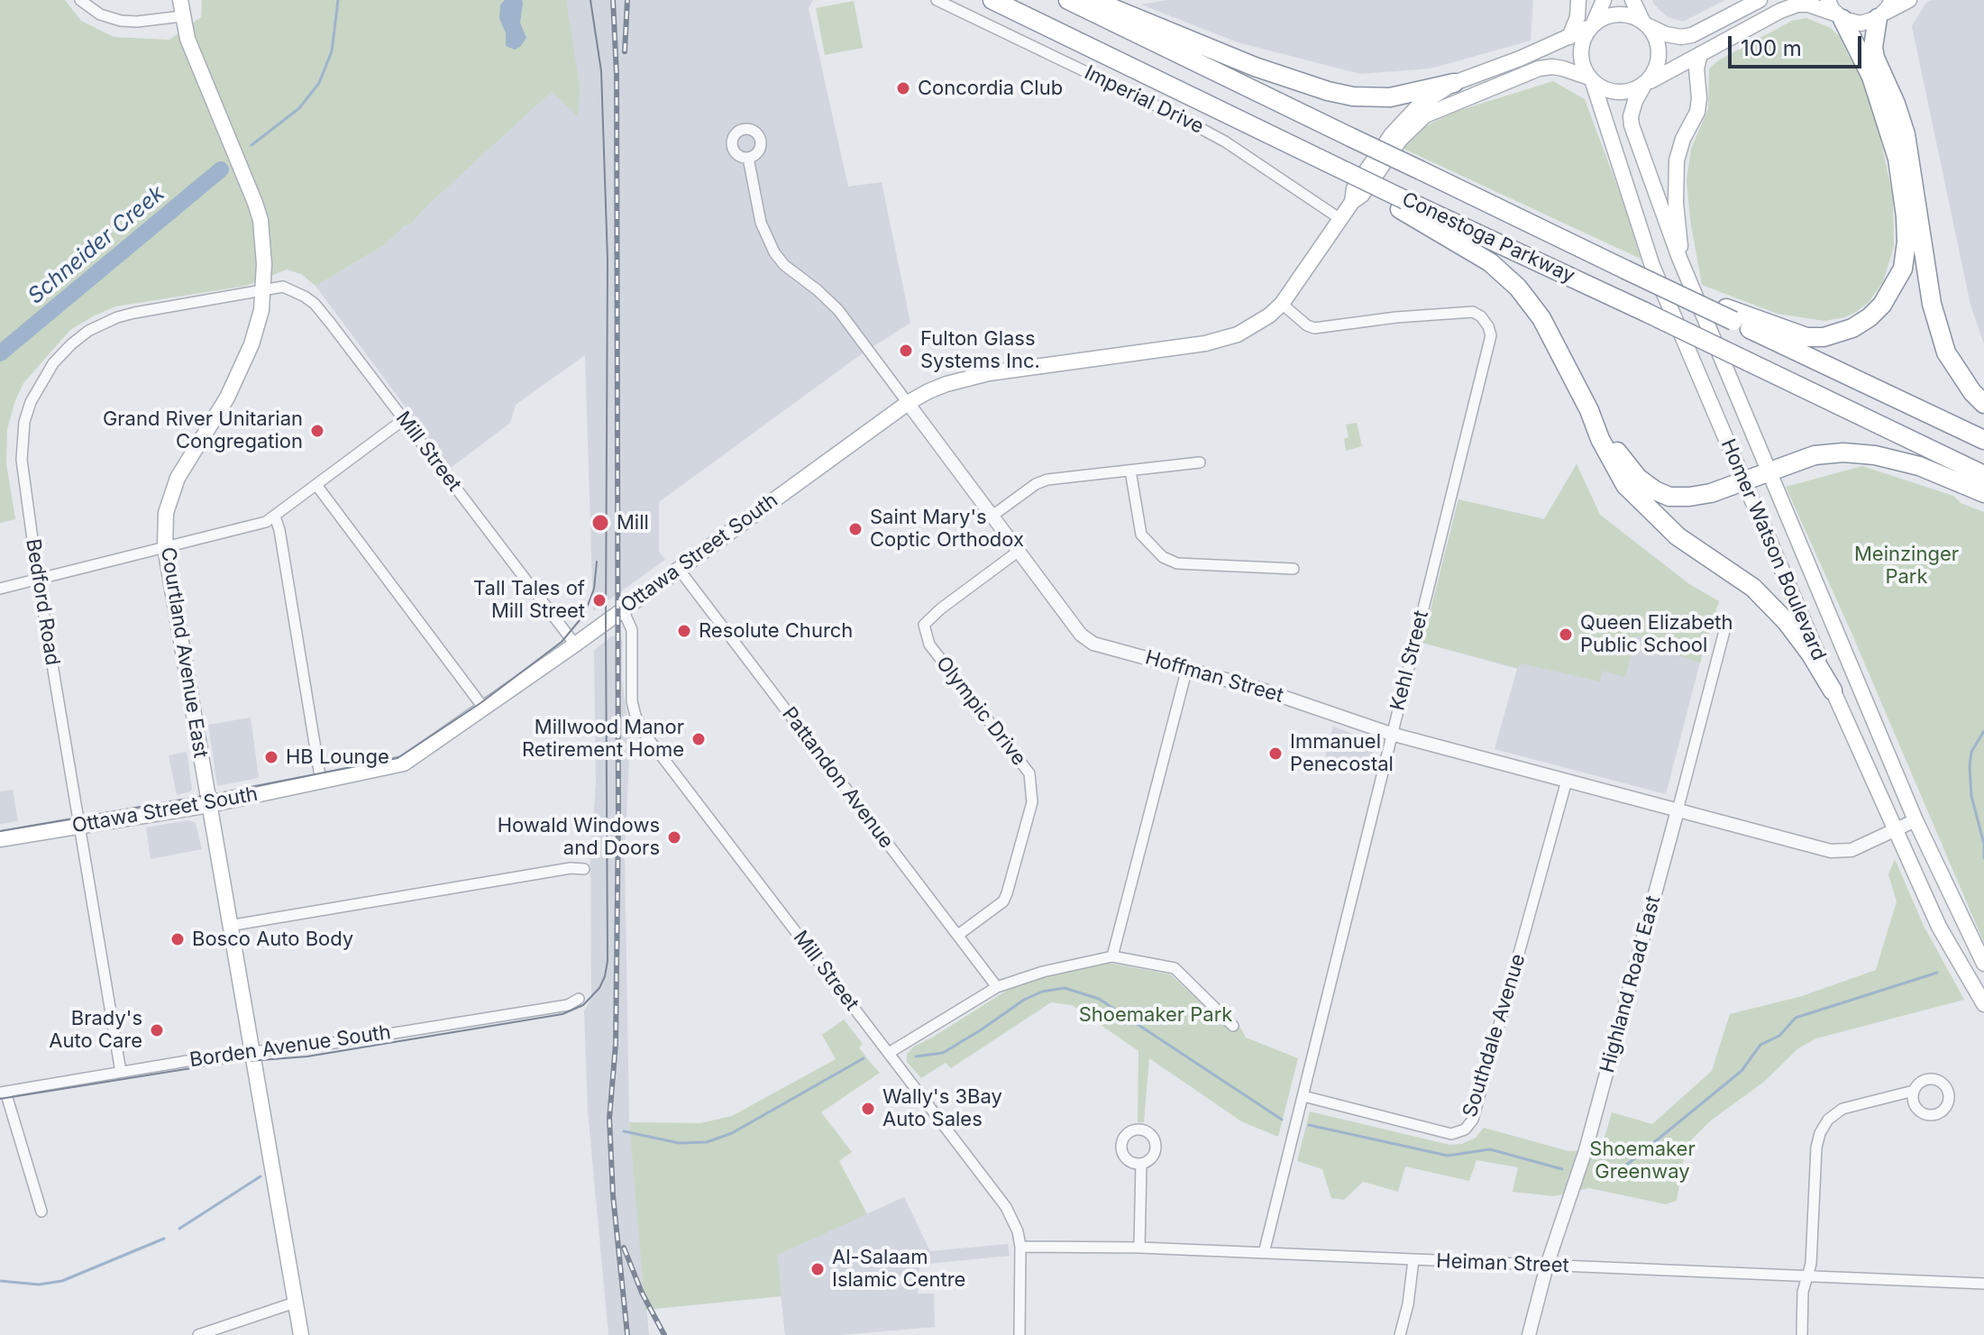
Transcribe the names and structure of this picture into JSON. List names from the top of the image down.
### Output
{
  "streets": {
    "highway": ["Conestoga Parkway"],
    "main road": ["Homer Watson Boulevard", "Ottawa Street South", "Courtland Avenue East"],
    "street": [
      "Imperial Drive",
      "Mill Street",
      "Bedford Road",
      "Kehl Street",
      "Hoffman Street",
      "Olympic Drive",
      "Pattandon Avenue",
      "Highland Road East",
      "Southdale Avenue",
      "Borden Avenue South",
      "Heiman Street"
    ]
  },
  "crossings": [
    ["Imperial Drive", "Ottawa Street South"],
    ["Mill Street", "Ottawa Street South"],
    ["Mill Street", "Bedford Road"],
    ["Mill Street", "Courtland Avenue East"],
    ["Mill Street", "Heiman Street"],
    ["Homer Watson Boulevard", "Ottawa Street South"],
    ["Homer Watson Boulevard", "Hoffman Street"],
    ["Ottawa Street South", "Bedford Road"],
    ["Ottawa Street South", "Courtland Avenue East"],
    ["Ottawa Street South", "Kehl Street"],
    ["Ottawa Street South", "Hoffman Street"],
    ["Ottawa Street South", "Pattandon Avenue"],
    ["Bedford Road", "Courtland Avenue East"],
    ["Bedford Road", "Borden Avenue South"],
    ["Courtland Avenue East", "Borden Avenue South"],
    ["Kehl Street", "Hoffman Street"],
    ["Kehl Street", "Southdale Avenue"],
    ["Kehl Street", "Heiman Street"],
    ["Hoffman Street", "Olympic Drive"],
    ["Hoffman Street", "Highland Road East"],
    ["Hoffman Street", "Southdale Avenue"],
    ["Olympic Drive", "Pattandon Avenue"],
    ["Highland Road East", "Heiman Street"]
  ],
  "water": ["Schneider Creek"],
  "parks": ["Meinzinger Park", "Shoemaker Park", "Shoemaker Greenway"],
  "places": [
    "Concordia Club",
    "Fulton Glass Systems Inc.",
    "Grand River Unitarian Congregation",
    "Mill",
    "Saint Mary's Coptic Orthodox",
    "Tall Tales of Mill Street",
    "Resolute Church",
    "Queen Elizabeth Public School",
    "Millwood Manor Retirement Home",
    "Immanuel Penecostal",
    "HB Lounge",
    "Howald Windows and Doors",
    "Bosco Auto Body",
    "Brady's Auto Care",
    "Wally's 3Bay Auto Sales",
    "Al-Salaam Islamic Centre"
  ],
  "scale_bar": "100 m"
}
